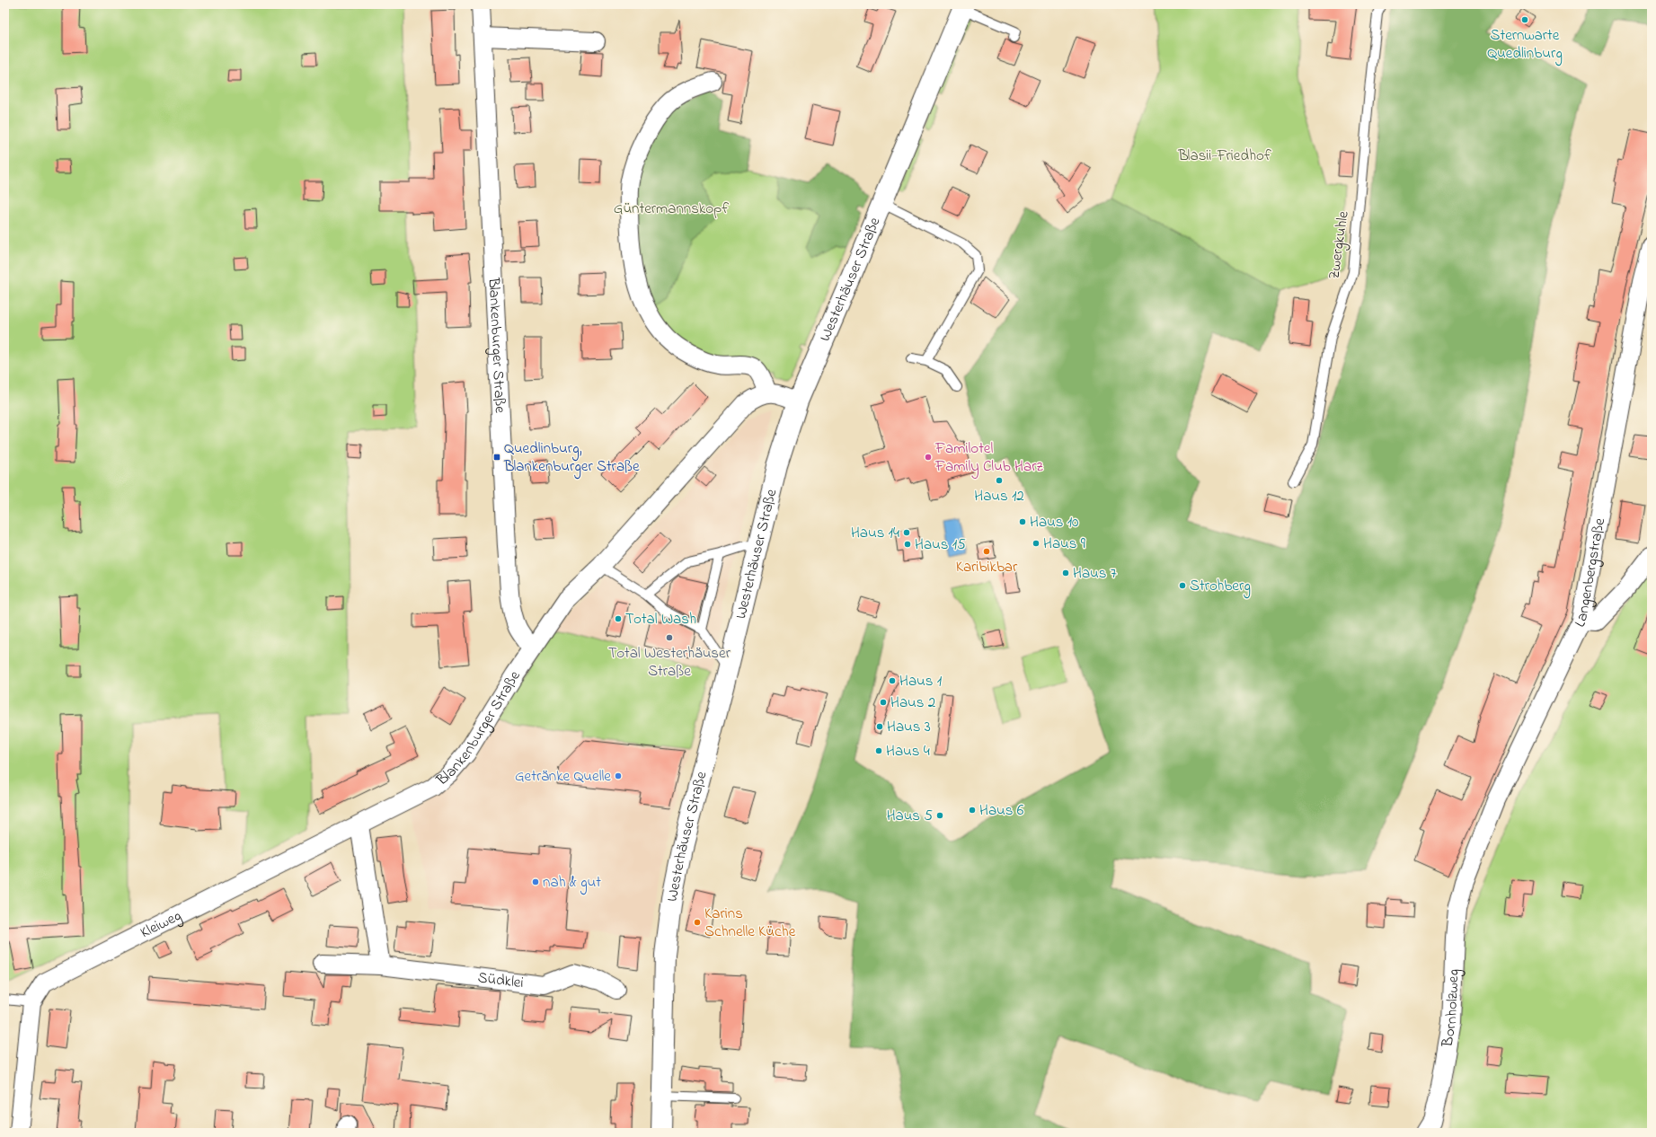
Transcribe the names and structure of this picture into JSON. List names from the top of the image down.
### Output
{
  "streets": {
    "main road": ["Westerhäuser Straße"],
    "street": [
      "Blankenburger Straße",
      "Langenbergstraße",
      "Kleiweg",
      "Südklei",
      "Bornholzweg"
    ],
    "lane": ["Zwergkuhle"]
  },
  "crossings": [
    ["Blankenburger Straße", "Kleiweg"],
    ["Langenbergstraße", "Bornholzweg"]
  ],
  "parks": ["Blasii-Friedhof", "Güntermannskopf"],
  "places": {
    "other": [
      "Sternwarte Quedlinburg",
      "Familotel Family Club Harz",
      "Haus 12",
      "Haus 10",
      "Haus 14",
      "Haus 9",
      "Haus 15",
      "Karibikbar",
      "Haus 7",
      "Strohberg",
      "Total Wash",
      "Total Westerhäuser Straße",
      "Haus 1",
      "Haus 2",
      "Haus 3",
      "Haus 4",
      "Getränke Quelle",
      "Haus 6",
      "Haus 5",
      "nah & gut",
      "Karins Schnelle Küche"
    ],
    "transit": ["Quedlinburg, Blankenburger Straße"]
  }
}
